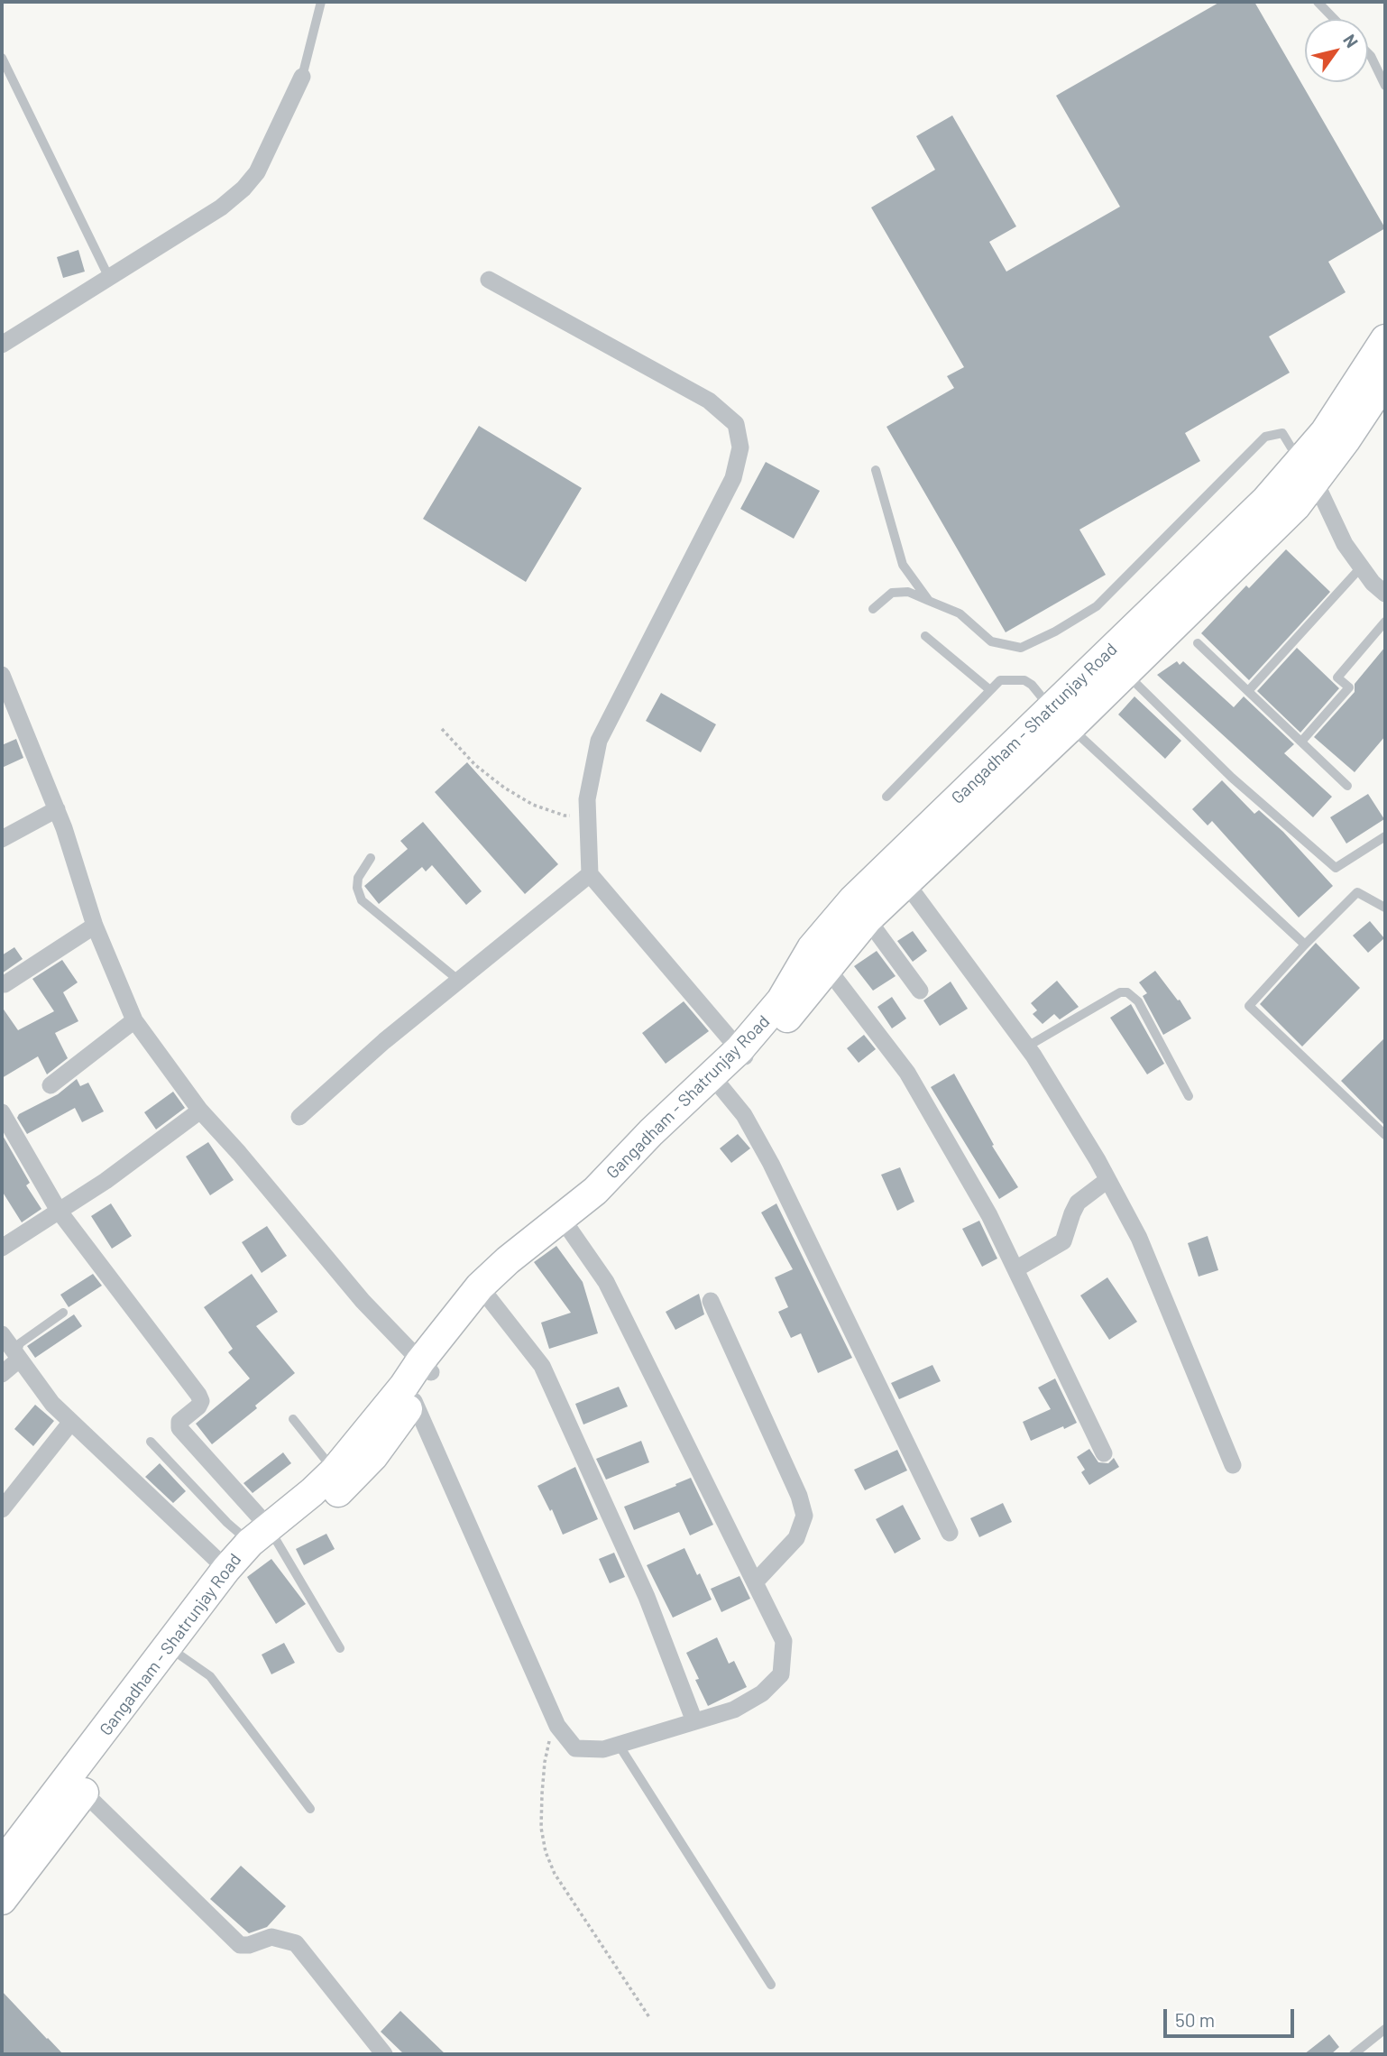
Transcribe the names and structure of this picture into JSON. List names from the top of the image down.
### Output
{
  "streets": {
    "main road": ["Gangadham - Shatrunjay Road"]
  },
  "scale_bar": "50 m",
  "north": "top right"
}
